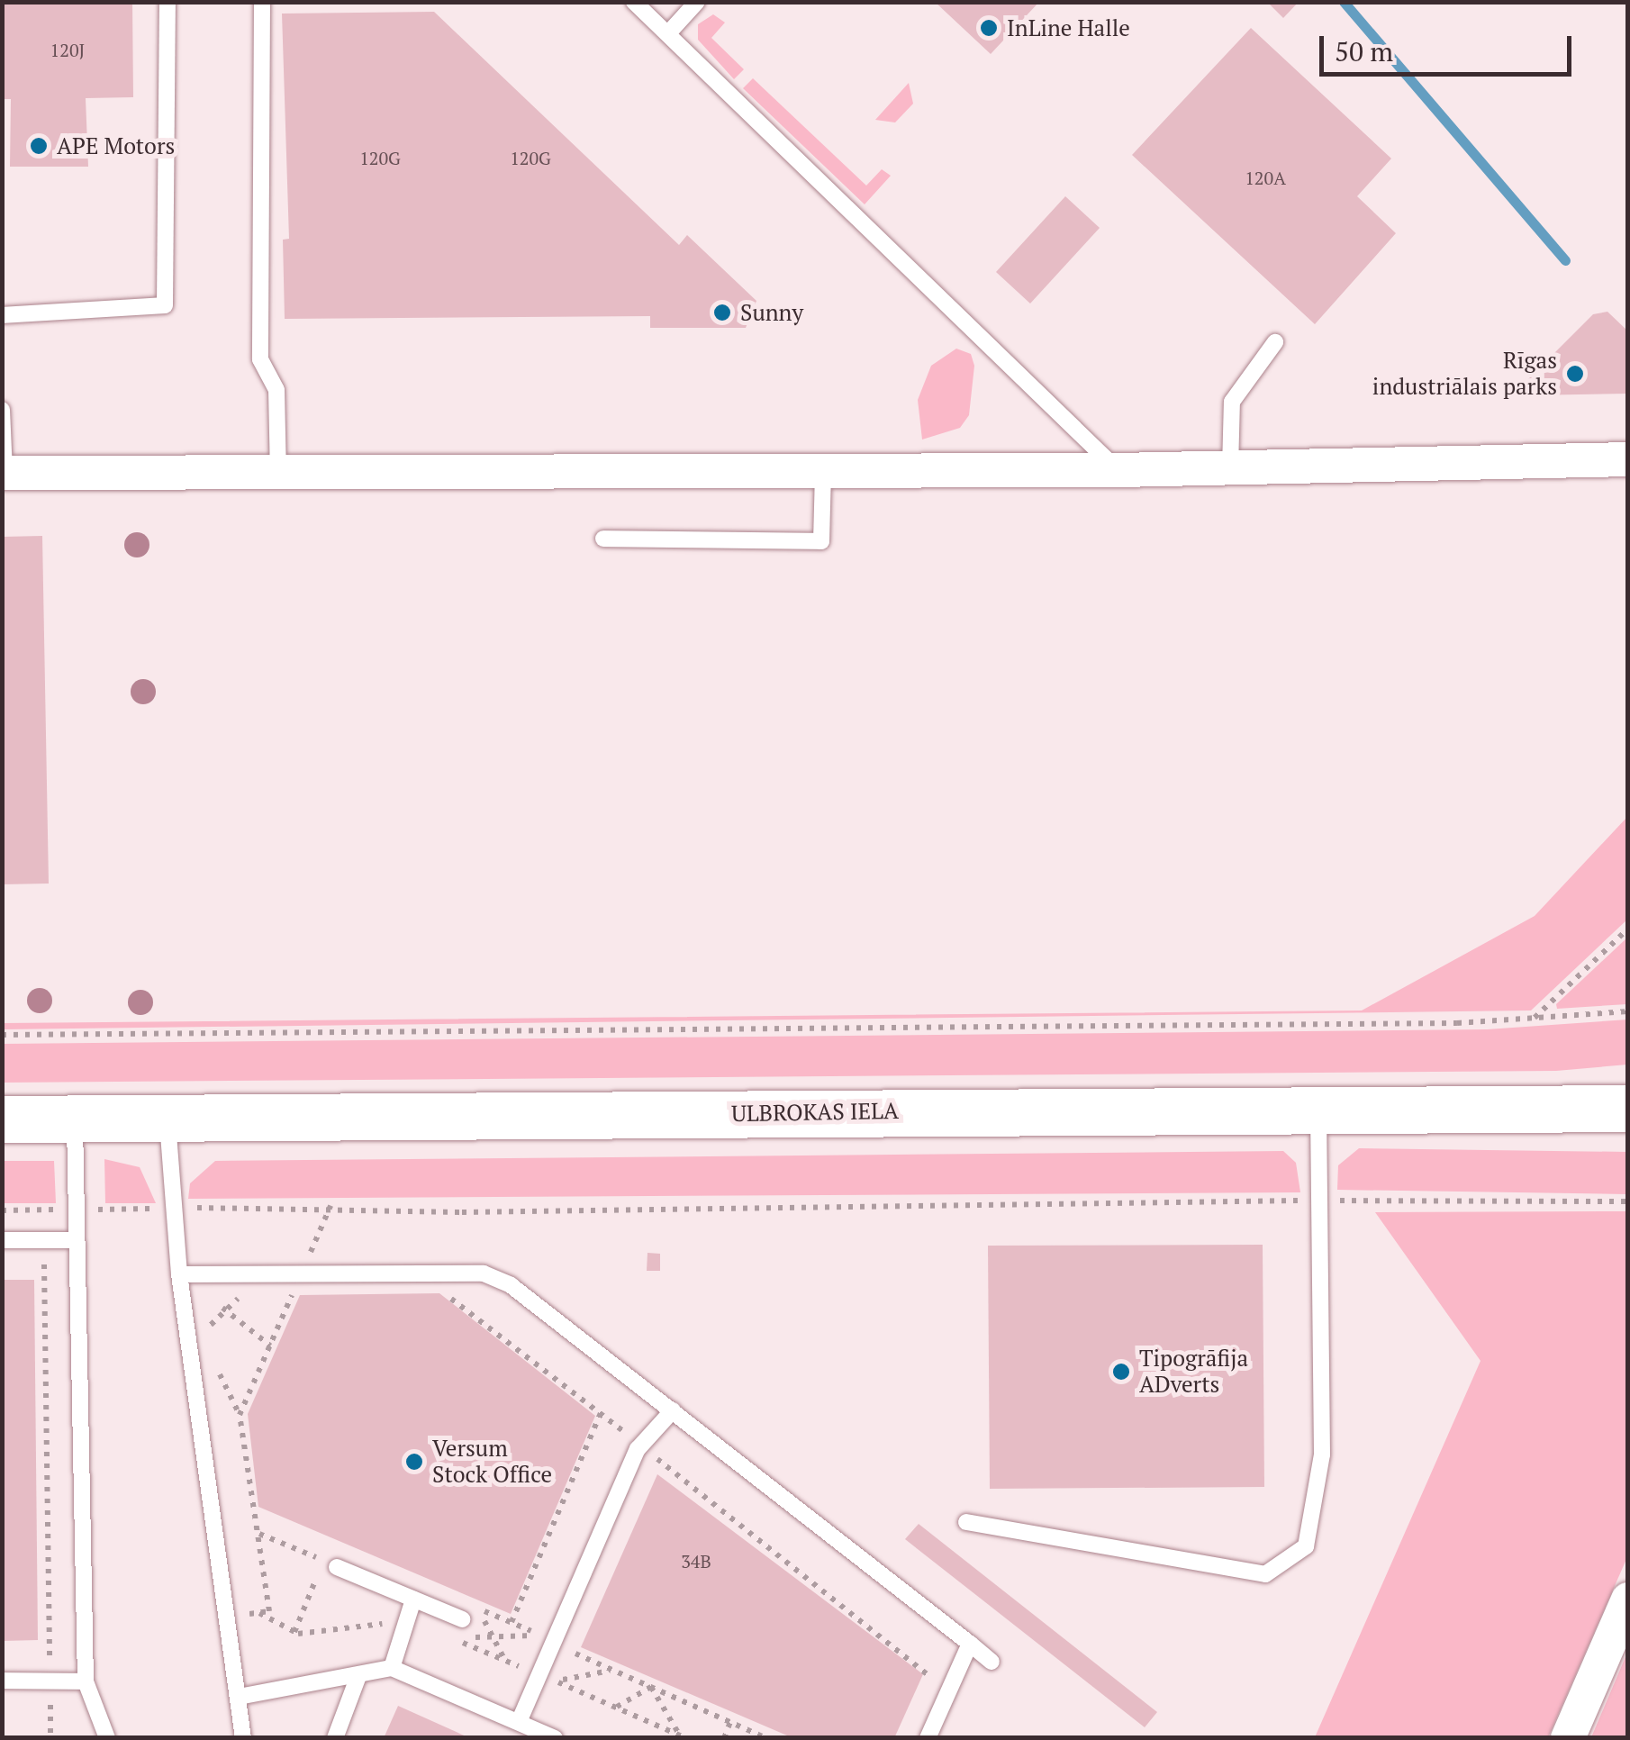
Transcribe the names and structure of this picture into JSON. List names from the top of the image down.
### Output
{
  "streets": {
    "main road": ["ULBROKAS IELA"]
  },
  "places": [
    "InLine Halle",
    "APE Motors",
    "Sunny",
    "Rīgas industriālais parks",
    "Tipogrāfija ADverts",
    "Versum Stock Office"
  ],
  "house_numbers": [
    "120J",
    "120G",
    "120G",
    "120A",
    "34B"
  ],
  "scale_bar": "50 m"
}
